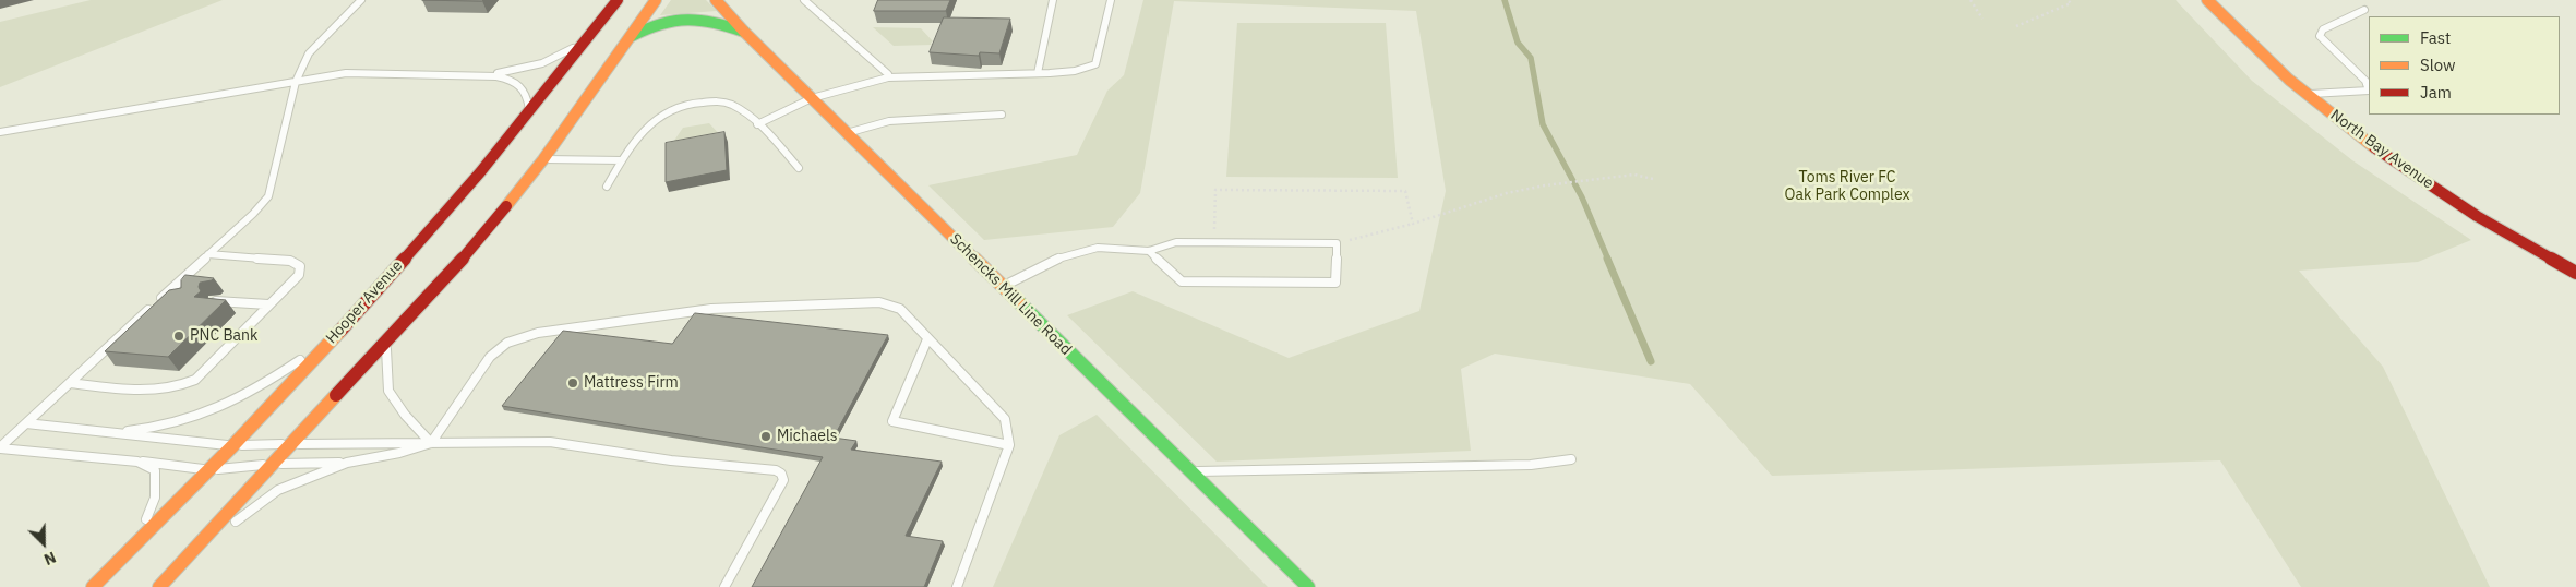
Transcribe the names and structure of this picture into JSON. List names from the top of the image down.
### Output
{
  "streets": {
    "main road": ["North Bay Avenue", "Schencks Mill Line Road", "Hooper Avenue"]
  },
  "parks": ["Toms River FC Oak Park Complex"],
  "places": ["PNC Bank", "Mattress Firm", "Michaels"],
  "legend": ["Fast", "Slow", "Jam"],
  "north": "bottom right"
}
